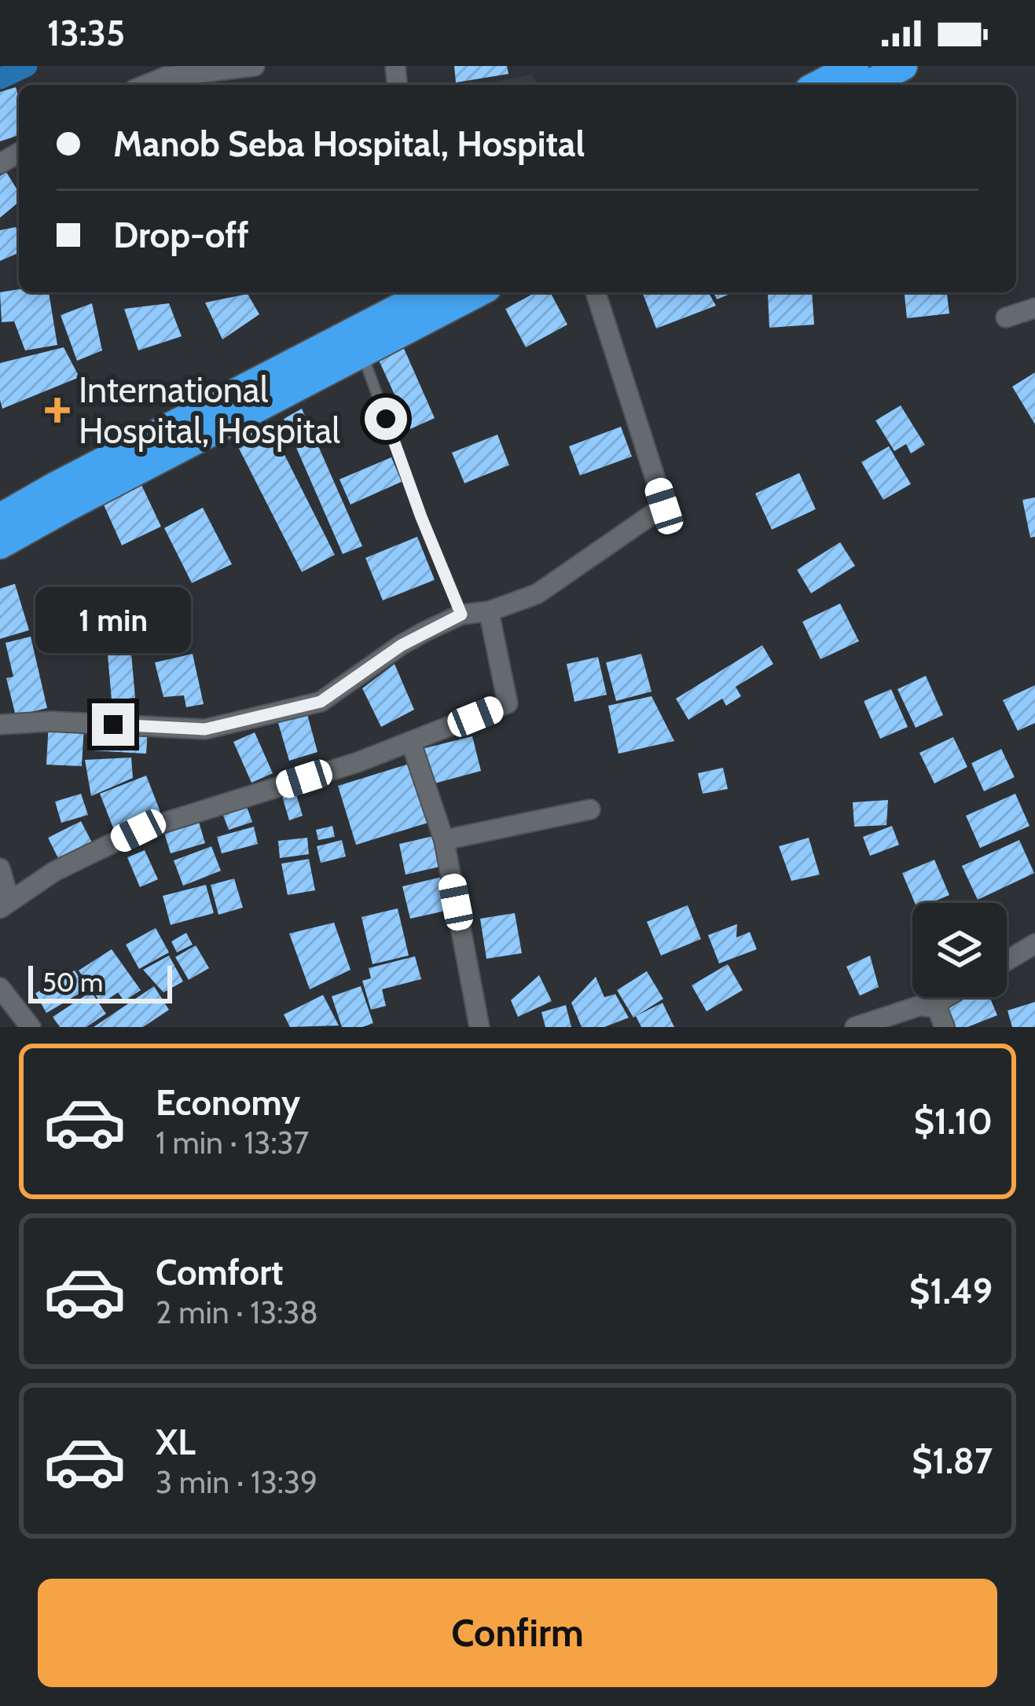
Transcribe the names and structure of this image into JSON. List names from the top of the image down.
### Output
{
  "places": {
    "health": ["International Hospital, Hospital"]
  },
  "scale_bar": "50 m",
  "page": {
    "status": "13:35",
    "banner": ["Manob Seba Hospital, Hospital", "Drop-off"],
    "bubble": "1 min",
    "scale": "50 m",
    "list": [
      {
        "name": "Economy",
        "note": "1 min · 13:37",
        "value": "$1.10"
      },
      {
        "name": "Comfort",
        "note": "2 min · 13:38",
        "value": "$1.49"
      },
      {
        "name": "XL",
        "note": "3 min · 13:39",
        "value": "$1.87"
      }
    ],
    "buttons": "Confirm"
  }
}
